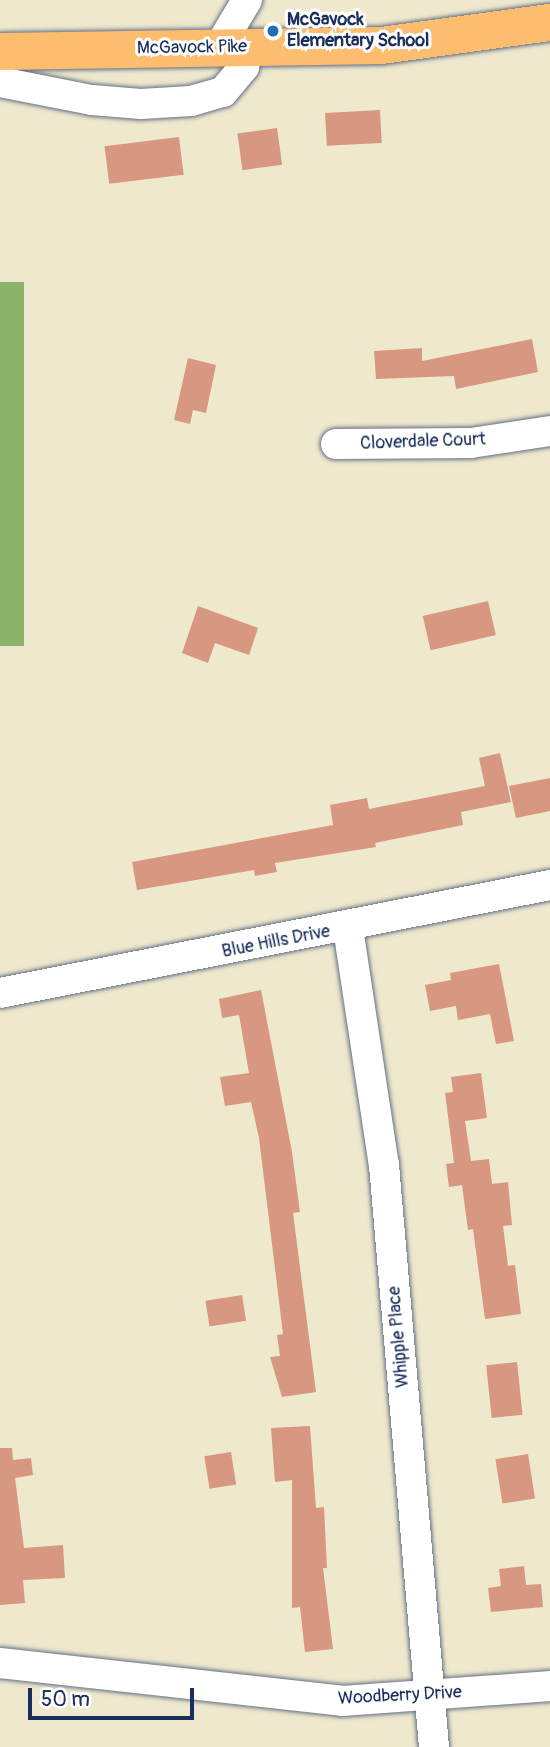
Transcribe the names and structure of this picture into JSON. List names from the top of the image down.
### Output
{
  "streets": {
    "main road": ["McGavock Pike"],
    "street": [
      "Cloverdale Court",
      "Blue Hills Drive",
      "Whipple Place",
      "Woodberry Drive"
    ]
  },
  "crossings": [
    ["Blue Hills Drive", "Whipple Place"],
    ["Whipple Place", "Woodberry Drive"]
  ],
  "places": ["McGavock Elementary School"],
  "scale_bar": "50 m"
}
